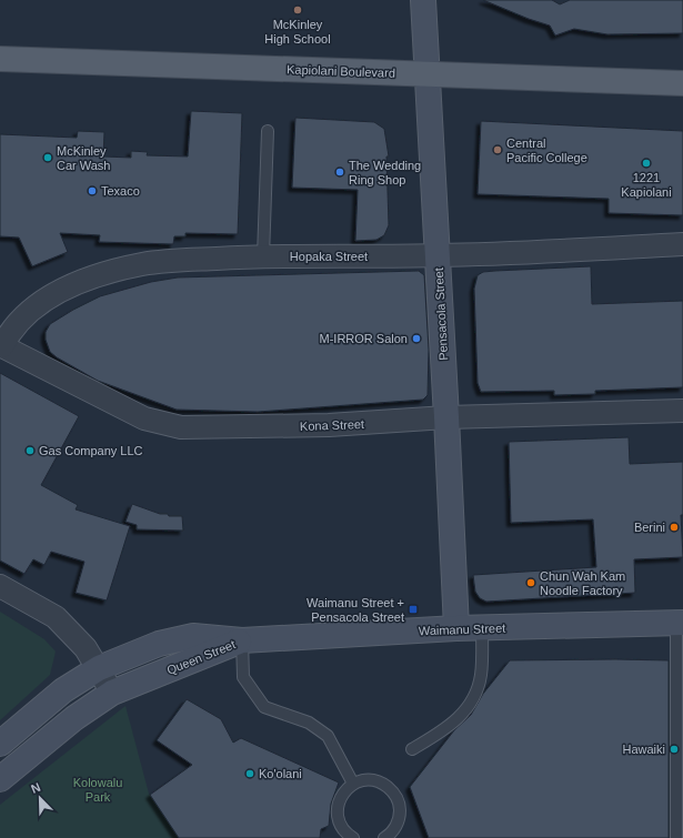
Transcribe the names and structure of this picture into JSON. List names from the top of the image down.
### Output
{
  "streets": {
    "main road": ["Kapiolani Boulevard"],
    "street": [
      "Hopaka Street",
      "Pensacola Street",
      "Kona Street",
      "Waimanu Street",
      "Queen Street"
    ]
  },
  "crossings": [
    ["Kapiolani Boulevard", "Pensacola Street"],
    ["Hopaka Street", "Pensacola Street"],
    ["Hopaka Street", "Kona Street"],
    ["Pensacola Street", "Kona Street"],
    ["Pensacola Street", "Waimanu Street"],
    ["Waimanu Street", "Queen Street"]
  ],
  "parks": ["Kolowalu Park"],
  "places": {
    "other": [
      "McKinley High School",
      "Central Pacific College",
      "McKinley Car Wash",
      "1221 Kapiolani",
      "The Wedding Ring Shop",
      "Texaco",
      "M-IRROR Salon",
      "Gas Company LLC",
      "Berini",
      "Chun Wah Kam Noodle Factory",
      "Hawaiki",
      "Ko'olani"
    ],
    "transit": ["Waimanu Street + Pensacola Street"]
  },
  "north": "top left"
}
